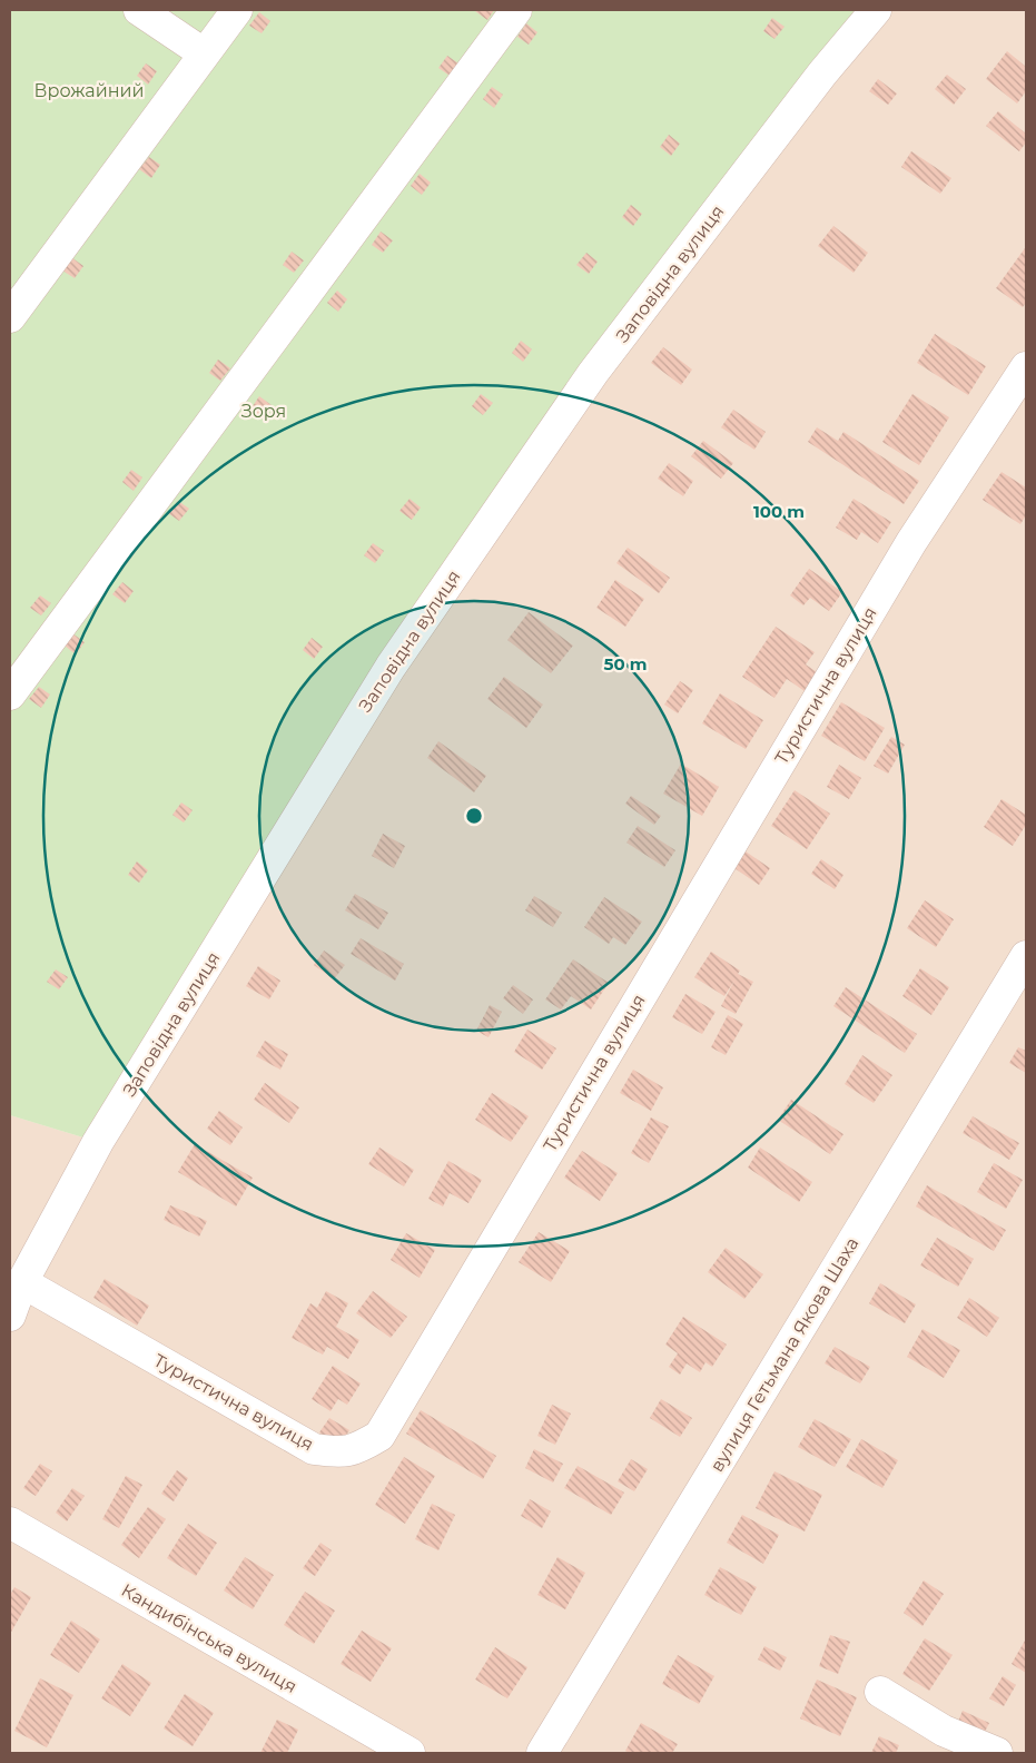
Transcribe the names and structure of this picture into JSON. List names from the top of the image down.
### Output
{
  "streets": {
    "street": [
      "Заповідна вулиця",
      "Туристична вулиця",
      "вулиця Гетьмана Якова Шаха",
      "Кандибінська вулиця"
    ]
  },
  "crossings": [
    ["Заповідна вулиця", "Туристична вулиця"]
  ],
  "parks": ["Врожайний", "Зоря"],
  "rings": ["100 m", "50 m"]
}
